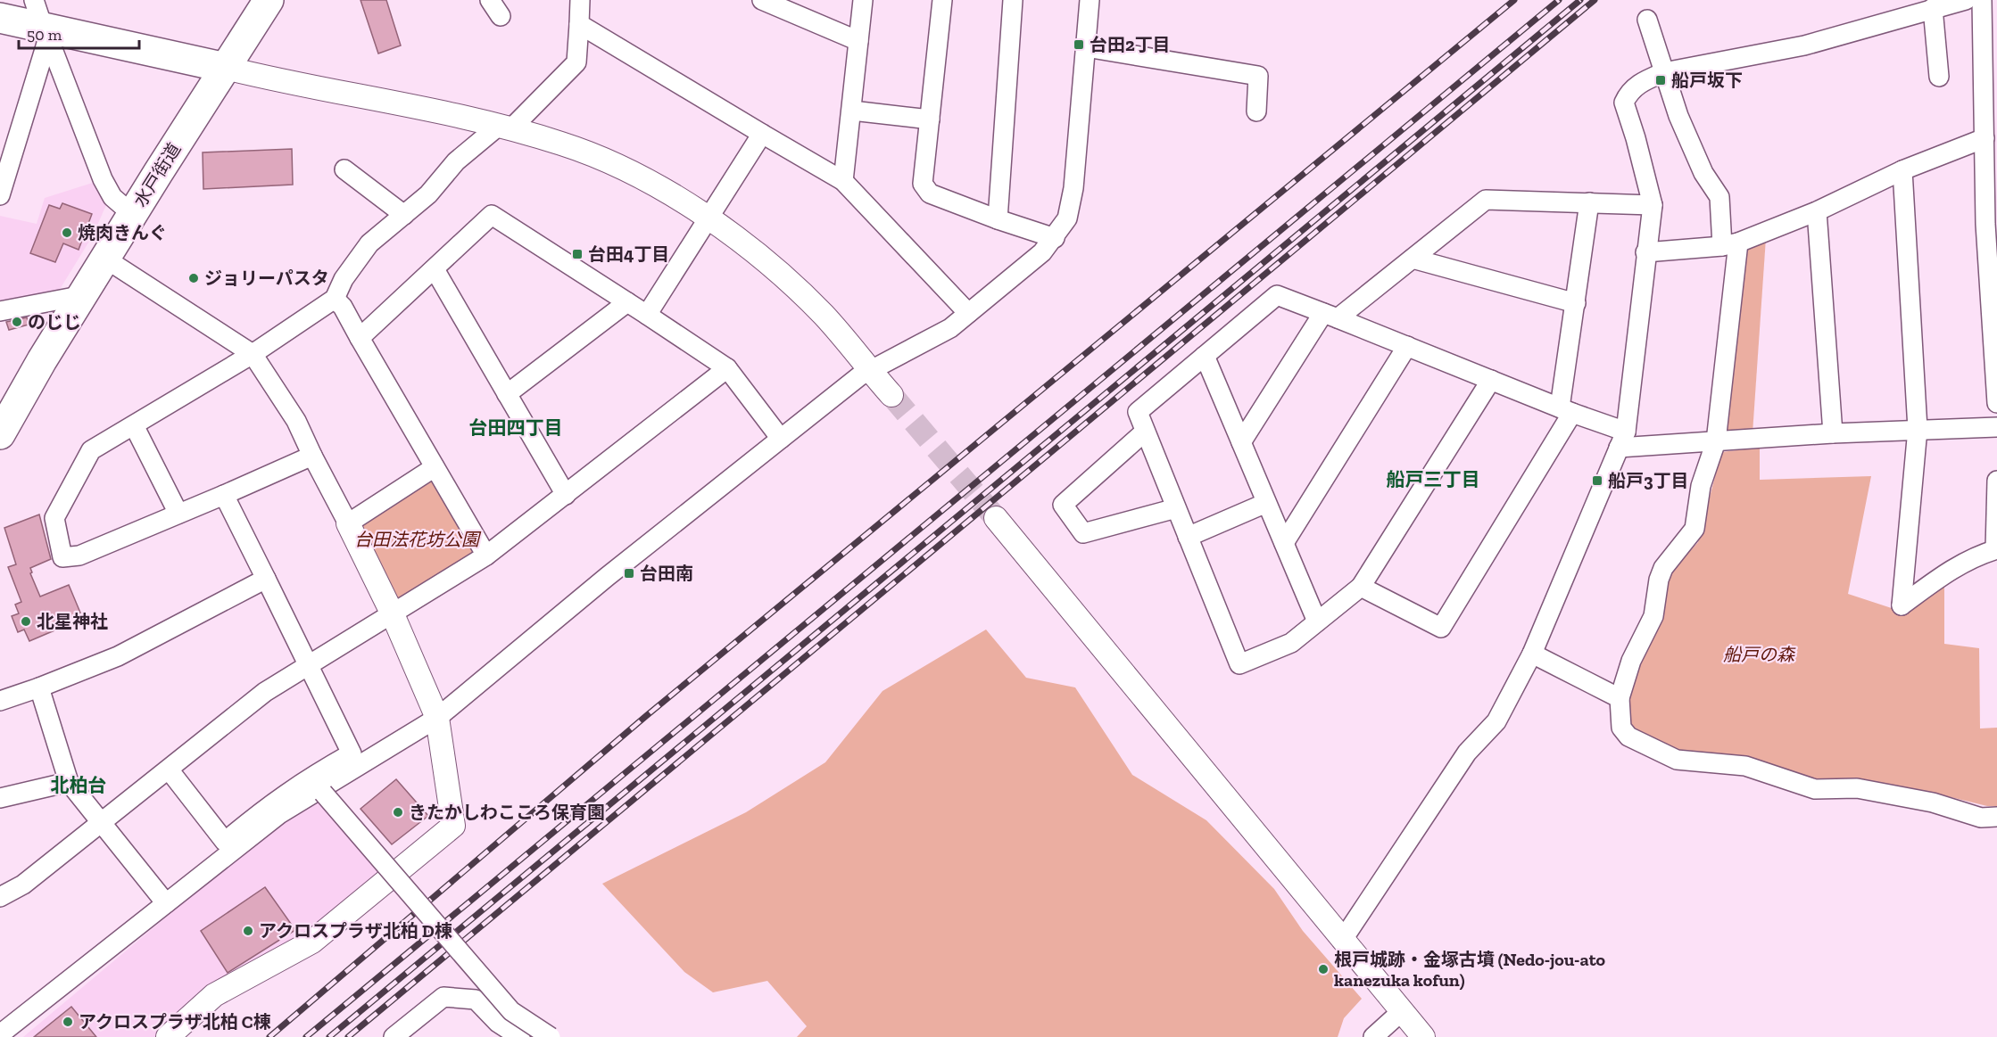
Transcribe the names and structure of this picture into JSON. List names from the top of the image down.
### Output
{
  "streets": {
    "main road": ["水戸街道"]
  },
  "districts": ["台田四丁目", "船戸三丁目", "北柏台"],
  "parks": ["台田法花坊公園", "船戸の森"],
  "places": {
    "transit": [
      "台田2丁目",
      "船戸坂下",
      "台田4丁目",
      "船戸3丁目",
      "台田南"
    ],
    "other": [
      "焼肉きんぐ",
      "ジョリーパスタ",
      "のじじ",
      "北星神社",
      "きたかしわこころ保育園",
      "アクロスプラザ北柏 D棟",
      "根戸城跡・金塚古墳 (Nedo-jou-ato kanezuka kofun)",
      "アクロスプラザ北柏 C棟"
    ]
  },
  "scale_bar": "50 m"
}
